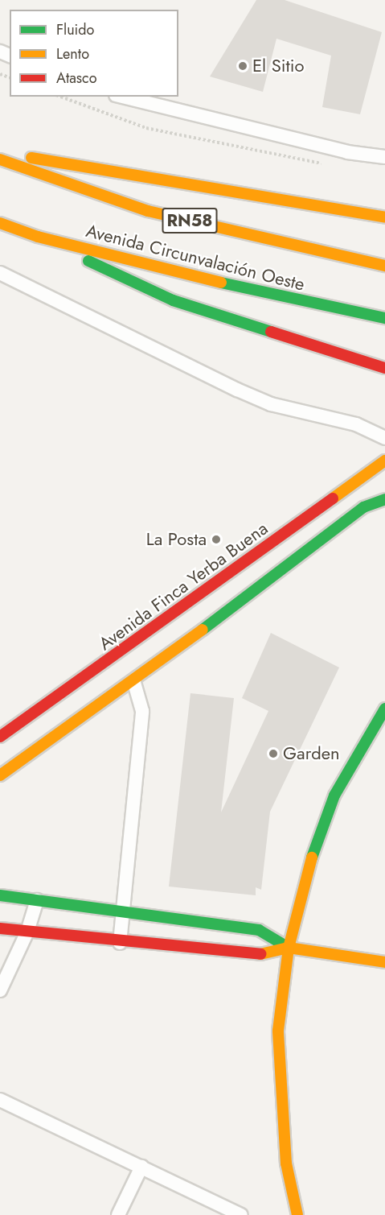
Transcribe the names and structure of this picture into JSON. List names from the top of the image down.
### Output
{
  "streets": {
    "main road": ["RN58", "Avenida Circunvalación Oeste", "Avenida Finca Yerba Buena"]
  },
  "places": ["El Sitio", "La Posta", "Garden"],
  "legend": ["Fluido", "Lento", "Atasco"]
}
